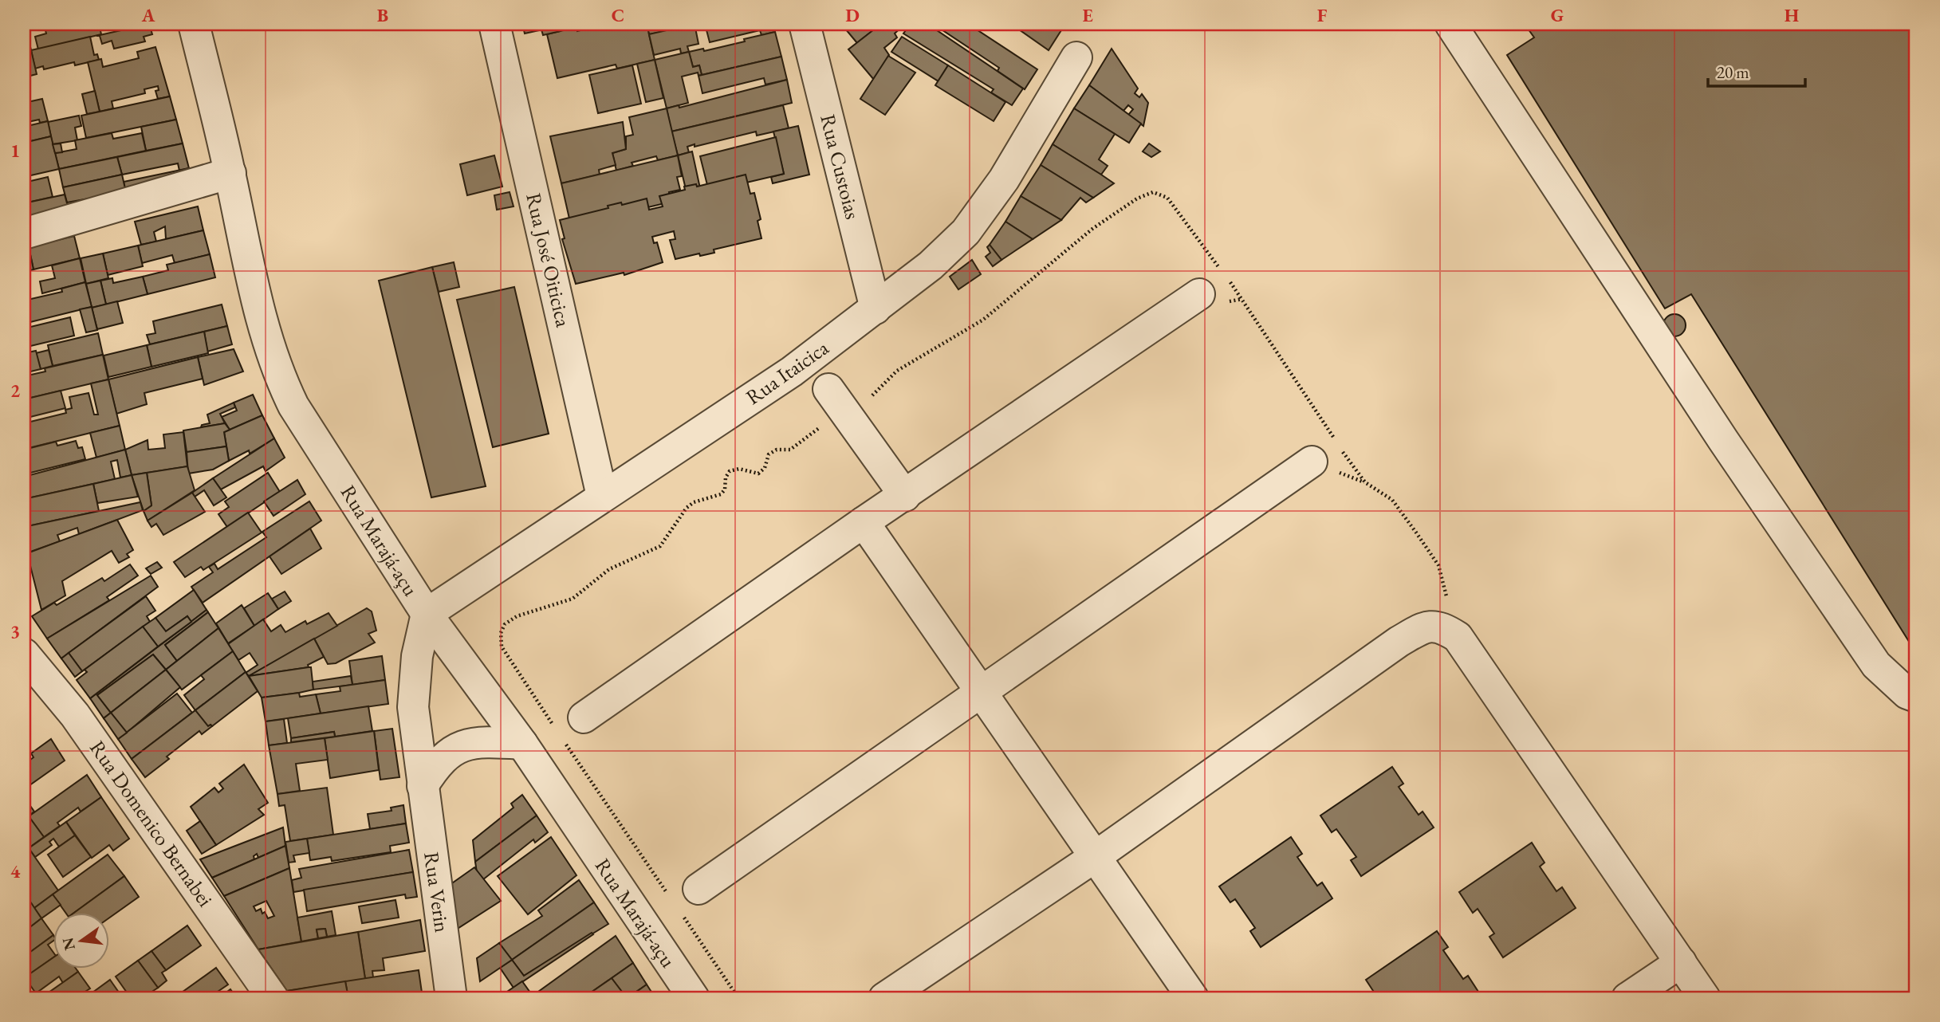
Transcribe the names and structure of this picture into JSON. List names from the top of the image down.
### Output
{
  "streets": {
    "street": [
      "Rua Custoias",
      "Rua José Oiticica",
      "Rua Itaicica",
      "Rua Marajá-açu",
      "Rua Domenico Bernabei",
      "Rua Verin"
    ]
  },
  "crossings": [
    ["Rua Custoias", "Rua Itaicica"],
    ["Rua José Oiticica", "Rua Itaicica"],
    ["Rua Itaicica", "Rua Marajá-açu"],
    ["Rua Itaicica", "Rua Verin"],
    ["Rua Marajá-açu", "Rua Verin"]
  ],
  "scale_bar": "20 m",
  "north": "left",
  "grid": {
    "columns": [
      "A",
      "B",
      "C",
      "D",
      "E",
      "F",
      "G",
      "H"
    ],
    "rows": [
      "1",
      "2",
      "3",
      "4"
    ]
  }
}
